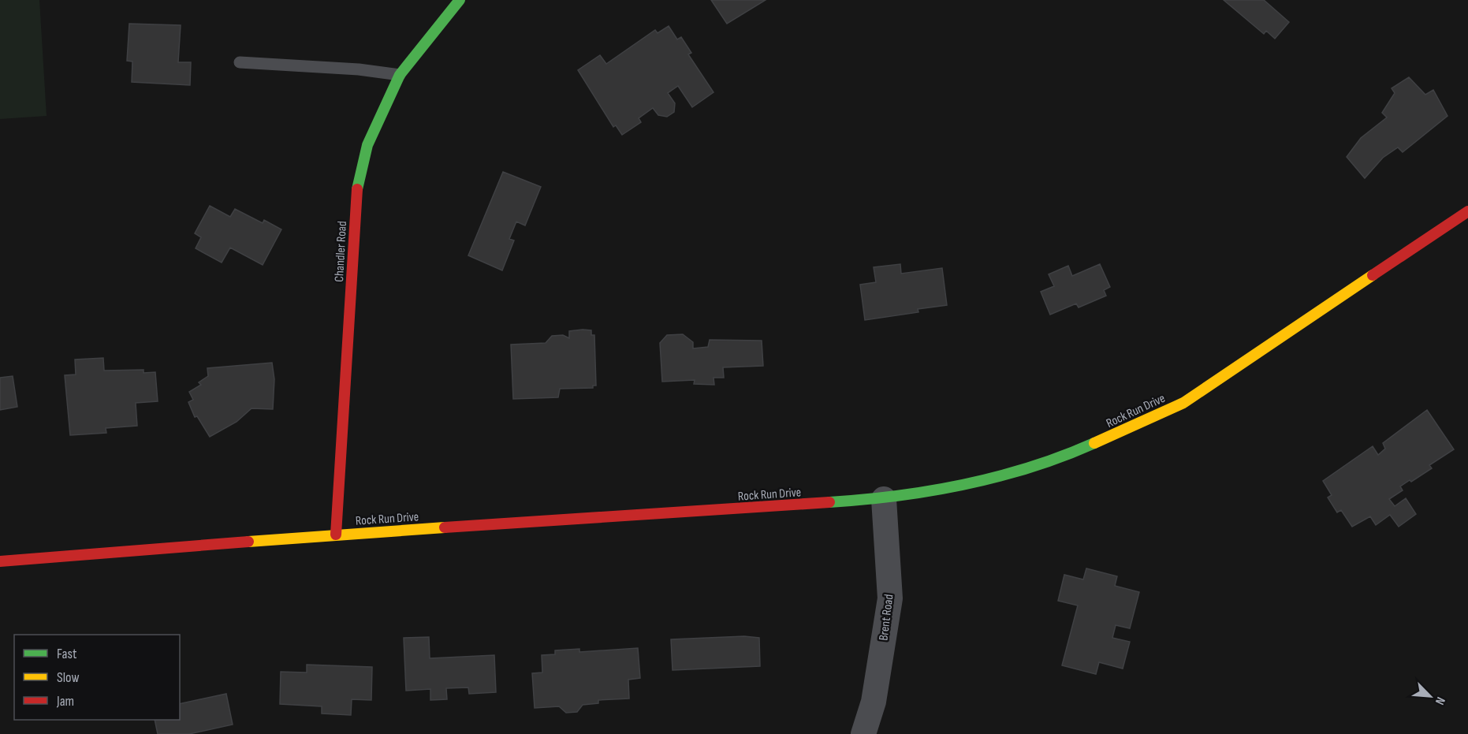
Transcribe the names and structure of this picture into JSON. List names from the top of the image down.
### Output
{
  "streets": {
    "street": ["Chandler Road", "Rock Run Drive", "Brent Road"]
  },
  "crossings": [
    ["Chandler Road", "Rock Run Drive"],
    ["Rock Run Drive", "Brent Road"]
  ],
  "legend": ["Fast", "Slow", "Jam"],
  "north": "bottom right"
}
